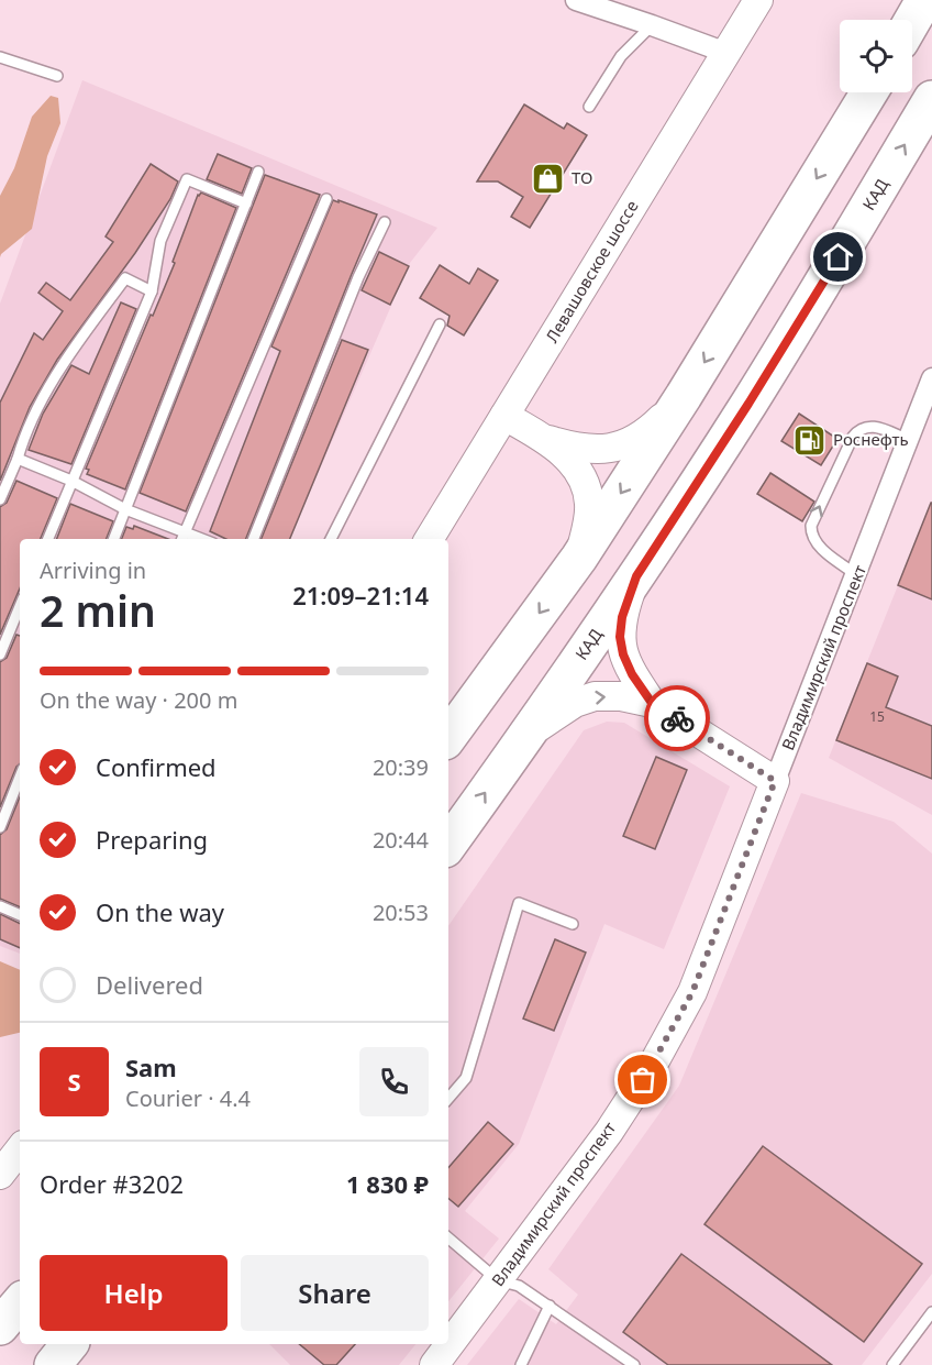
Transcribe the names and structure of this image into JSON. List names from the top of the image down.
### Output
{
  "streets": {
    "highway": ["КАД"],
    "main road": ["Левашовское шоссе", "Владимирский проспект"]
  },
  "places": {
    "shop": ["ТО"],
    "fuel station": ["Роснефть"]
  },
  "house_numbers": ["15"],
  "page": {
    "heading": ["2 min", "Arriving in", "21:09–21:14"],
    "panel": [
      "Sam",
      "Courier · 4.4",
      "Order #3202",
      "1 830 ₽"
    ],
    "bar": "On the way · 200 m",
    "list": [
      ["Confirmed", "20:39"],
      ["Preparing", "20:44"],
      ["On the way", "20:53"],
      "Delivered"
    ],
    "round": "S",
    "buttons": ["Help", "Share"]
  }
}
